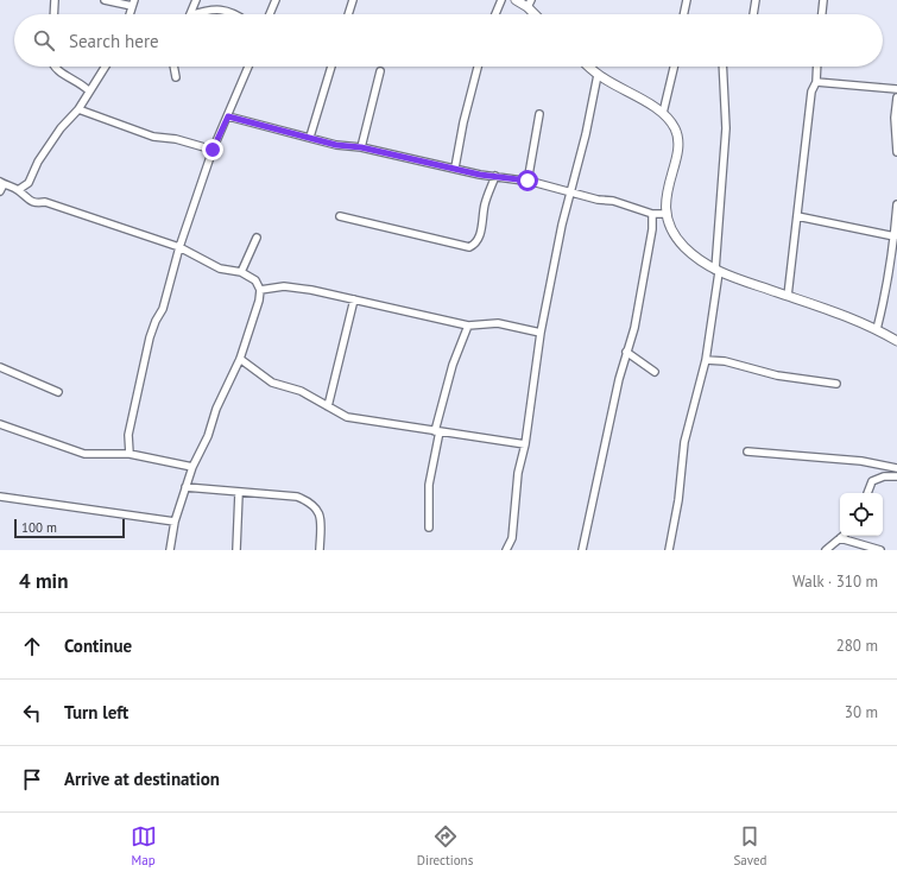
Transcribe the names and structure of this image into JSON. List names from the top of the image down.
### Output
{
  "scale_bar": "100 m",
  "page": {
    "search": "Search here",
    "scale": "100 m",
    "heading": ["4 min", "Walk · 310 m"],
    "list": [
      ["Continue", "280 m"],
      ["Turn left", "30 m"],
      "Arrive at destination"
    ],
    "nav": ["Map", "Directions", "Saved"]
  }
}
